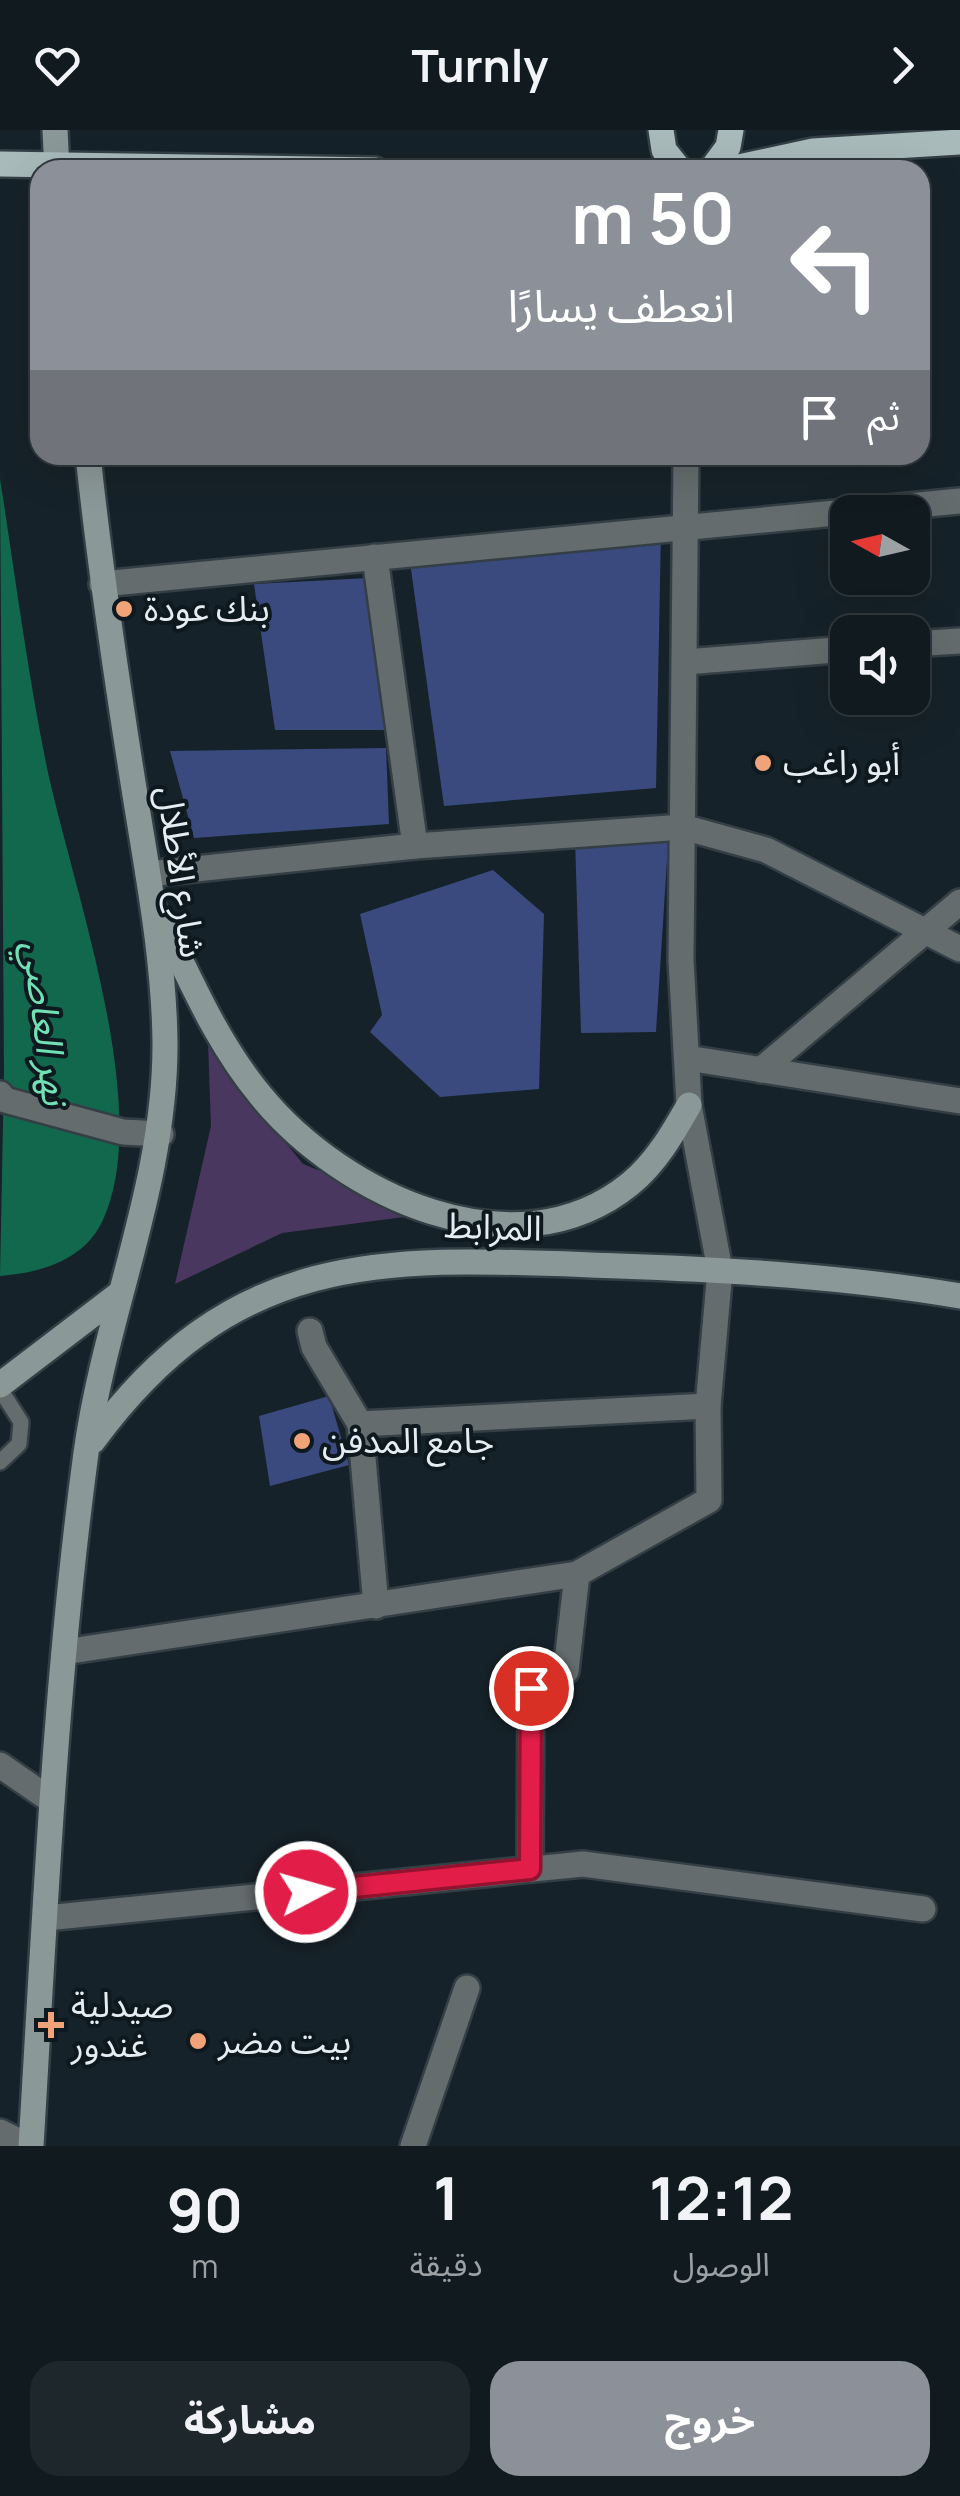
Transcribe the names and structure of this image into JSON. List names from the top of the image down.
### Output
{
  "streets": {
    "main road": ["شارع الأطلال", "المرابط"]
  },
  "crossings": [
    ["شارع الأطلال", "المرابط"]
  ],
  "water": ["نهر العاصي"],
  "places": {
    "other": [
      "بنك عودة",
      "أبو راغب",
      "جامع المدفن",
      "بيت مضر"
    ],
    "health": ["صيدلية غندور"]
  },
  "north": "left",
  "page": {
    "header": "Turnly",
    "turn": ["50 m", "انعطف يسارًا"],
    "then": "ثم",
    "eta": [
      "12:12",
      "الوصول",
      "1",
      "دقيقة",
      "90",
      "m"
    ],
    "buttons": ["خروج", "مشاركة"]
  }
}
